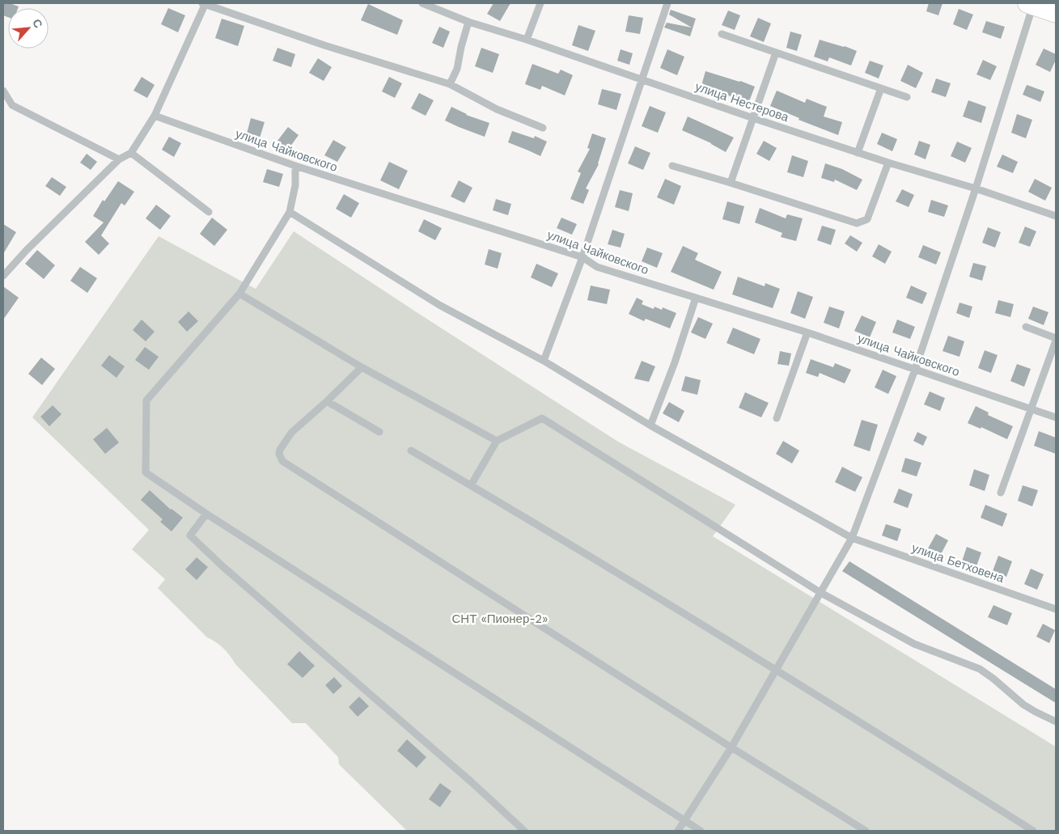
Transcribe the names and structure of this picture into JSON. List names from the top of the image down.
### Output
{
  "streets": {
    "street": ["улица Нестерова", "улица Чайковского", "улица Бетховена"]
  },
  "parks": ["СНТ «Пионер-2»"],
  "north": "top right"
}
